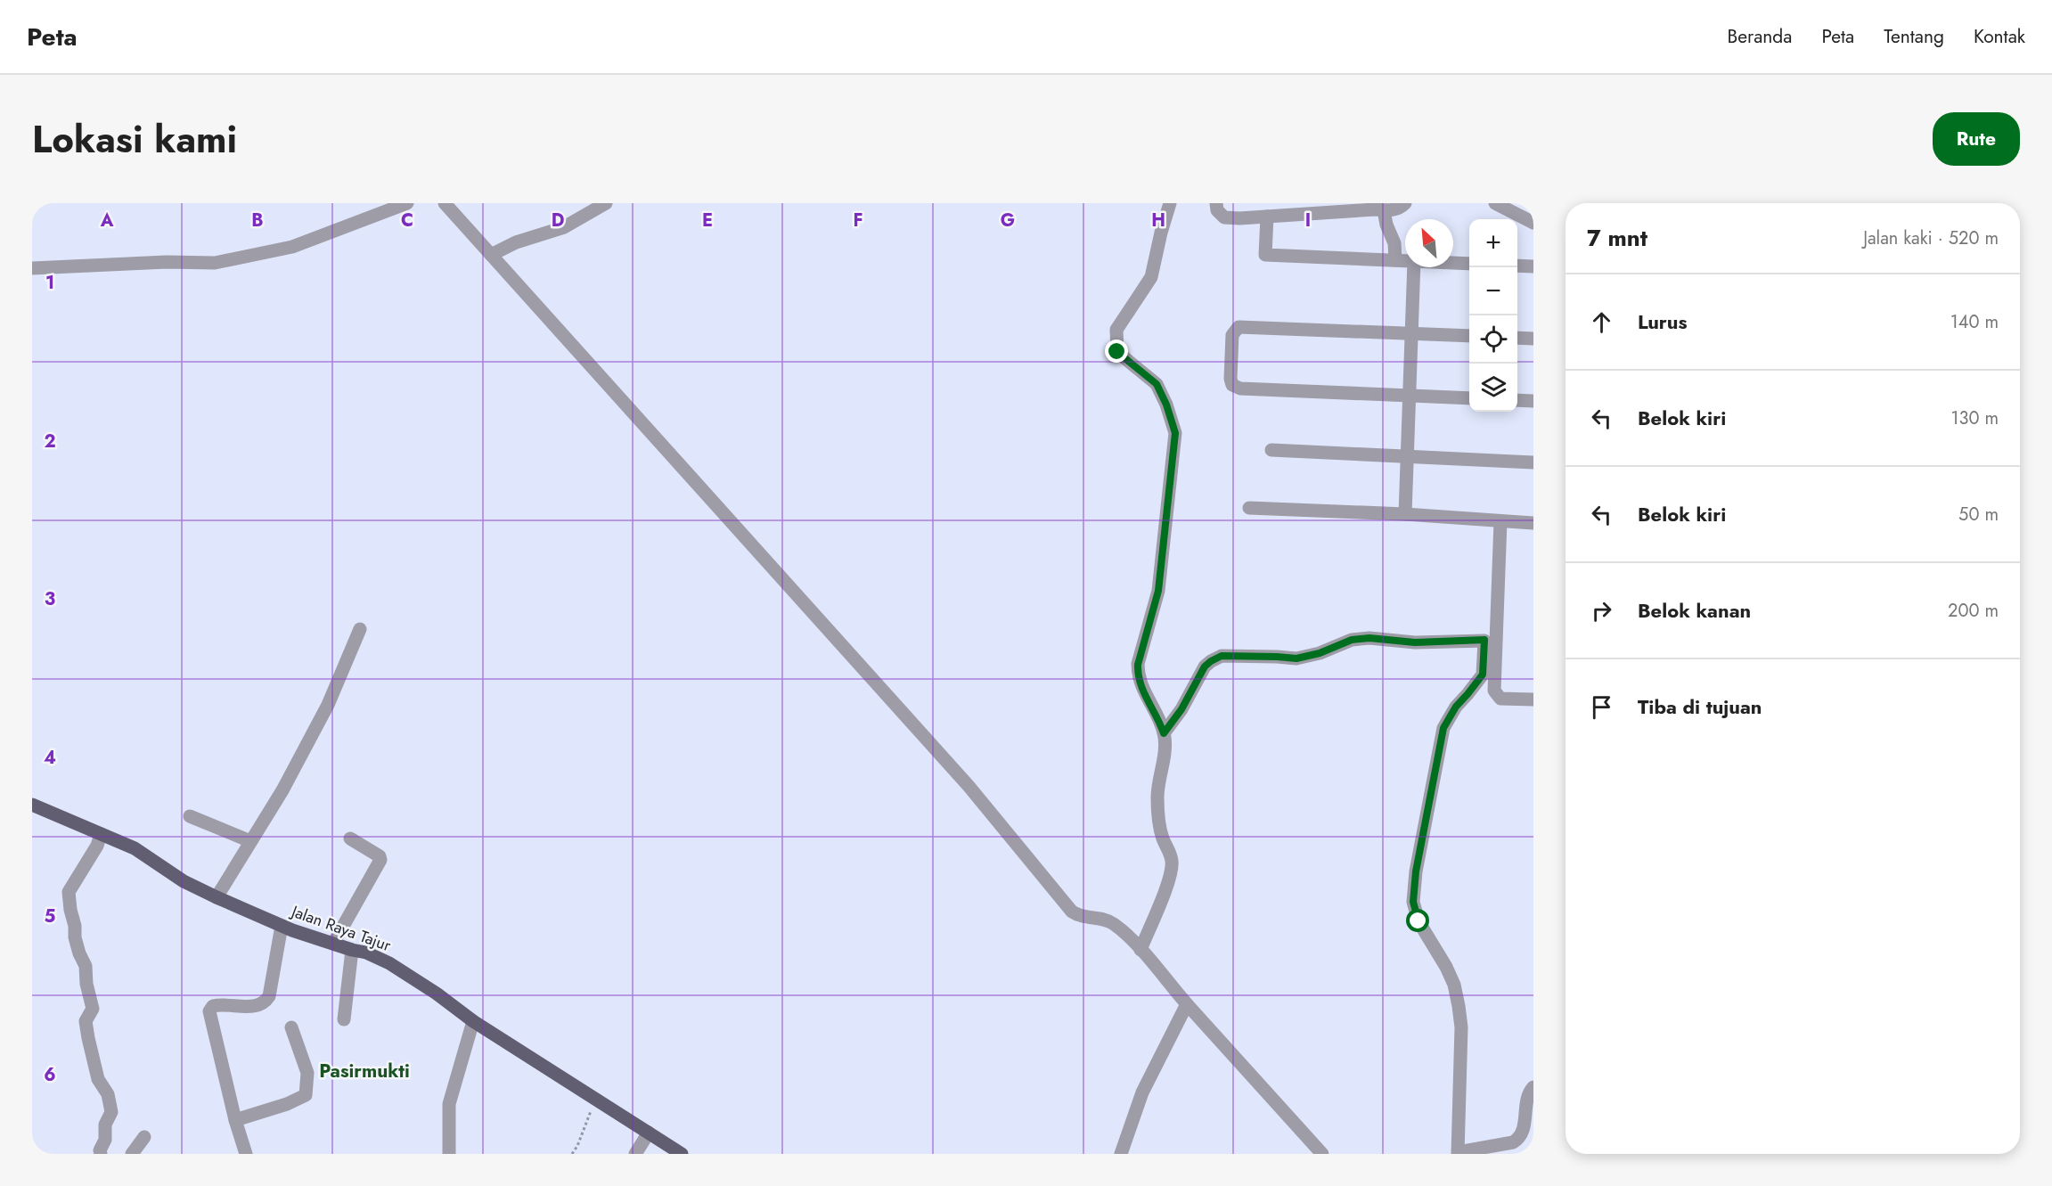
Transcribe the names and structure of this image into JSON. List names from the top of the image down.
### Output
{
  "streets": {
    "main road": ["Jalan Raya Tajur"]
  },
  "districts": ["Pasirmukti"],
  "north": "top left",
  "page": {
    "header": "Peta",
    "nav": [
      "Beranda",
      "Peta",
      "Tentang",
      "Kontak"
    ],
    "title": "Lokasi kami",
    "buttons": "Rute",
    "heading": ["7 mnt", "Jalan kaki · 520 m"],
    "map_buttons": ["+", "−"],
    "list": [
      ["Lurus", "140 m"],
      ["Belok kiri", "130 m"],
      ["Belok kiri", "50 m"],
      ["Belok kanan", "200 m"],
      "Tiba di tujuan"
    ]
  },
  "grid": {
    "columns": [
      "A",
      "B",
      "C",
      "D",
      "E",
      "F",
      "G",
      "H",
      "I"
    ],
    "rows": [
      "1",
      "2",
      "3",
      "4",
      "5",
      "6"
    ]
  }
}
